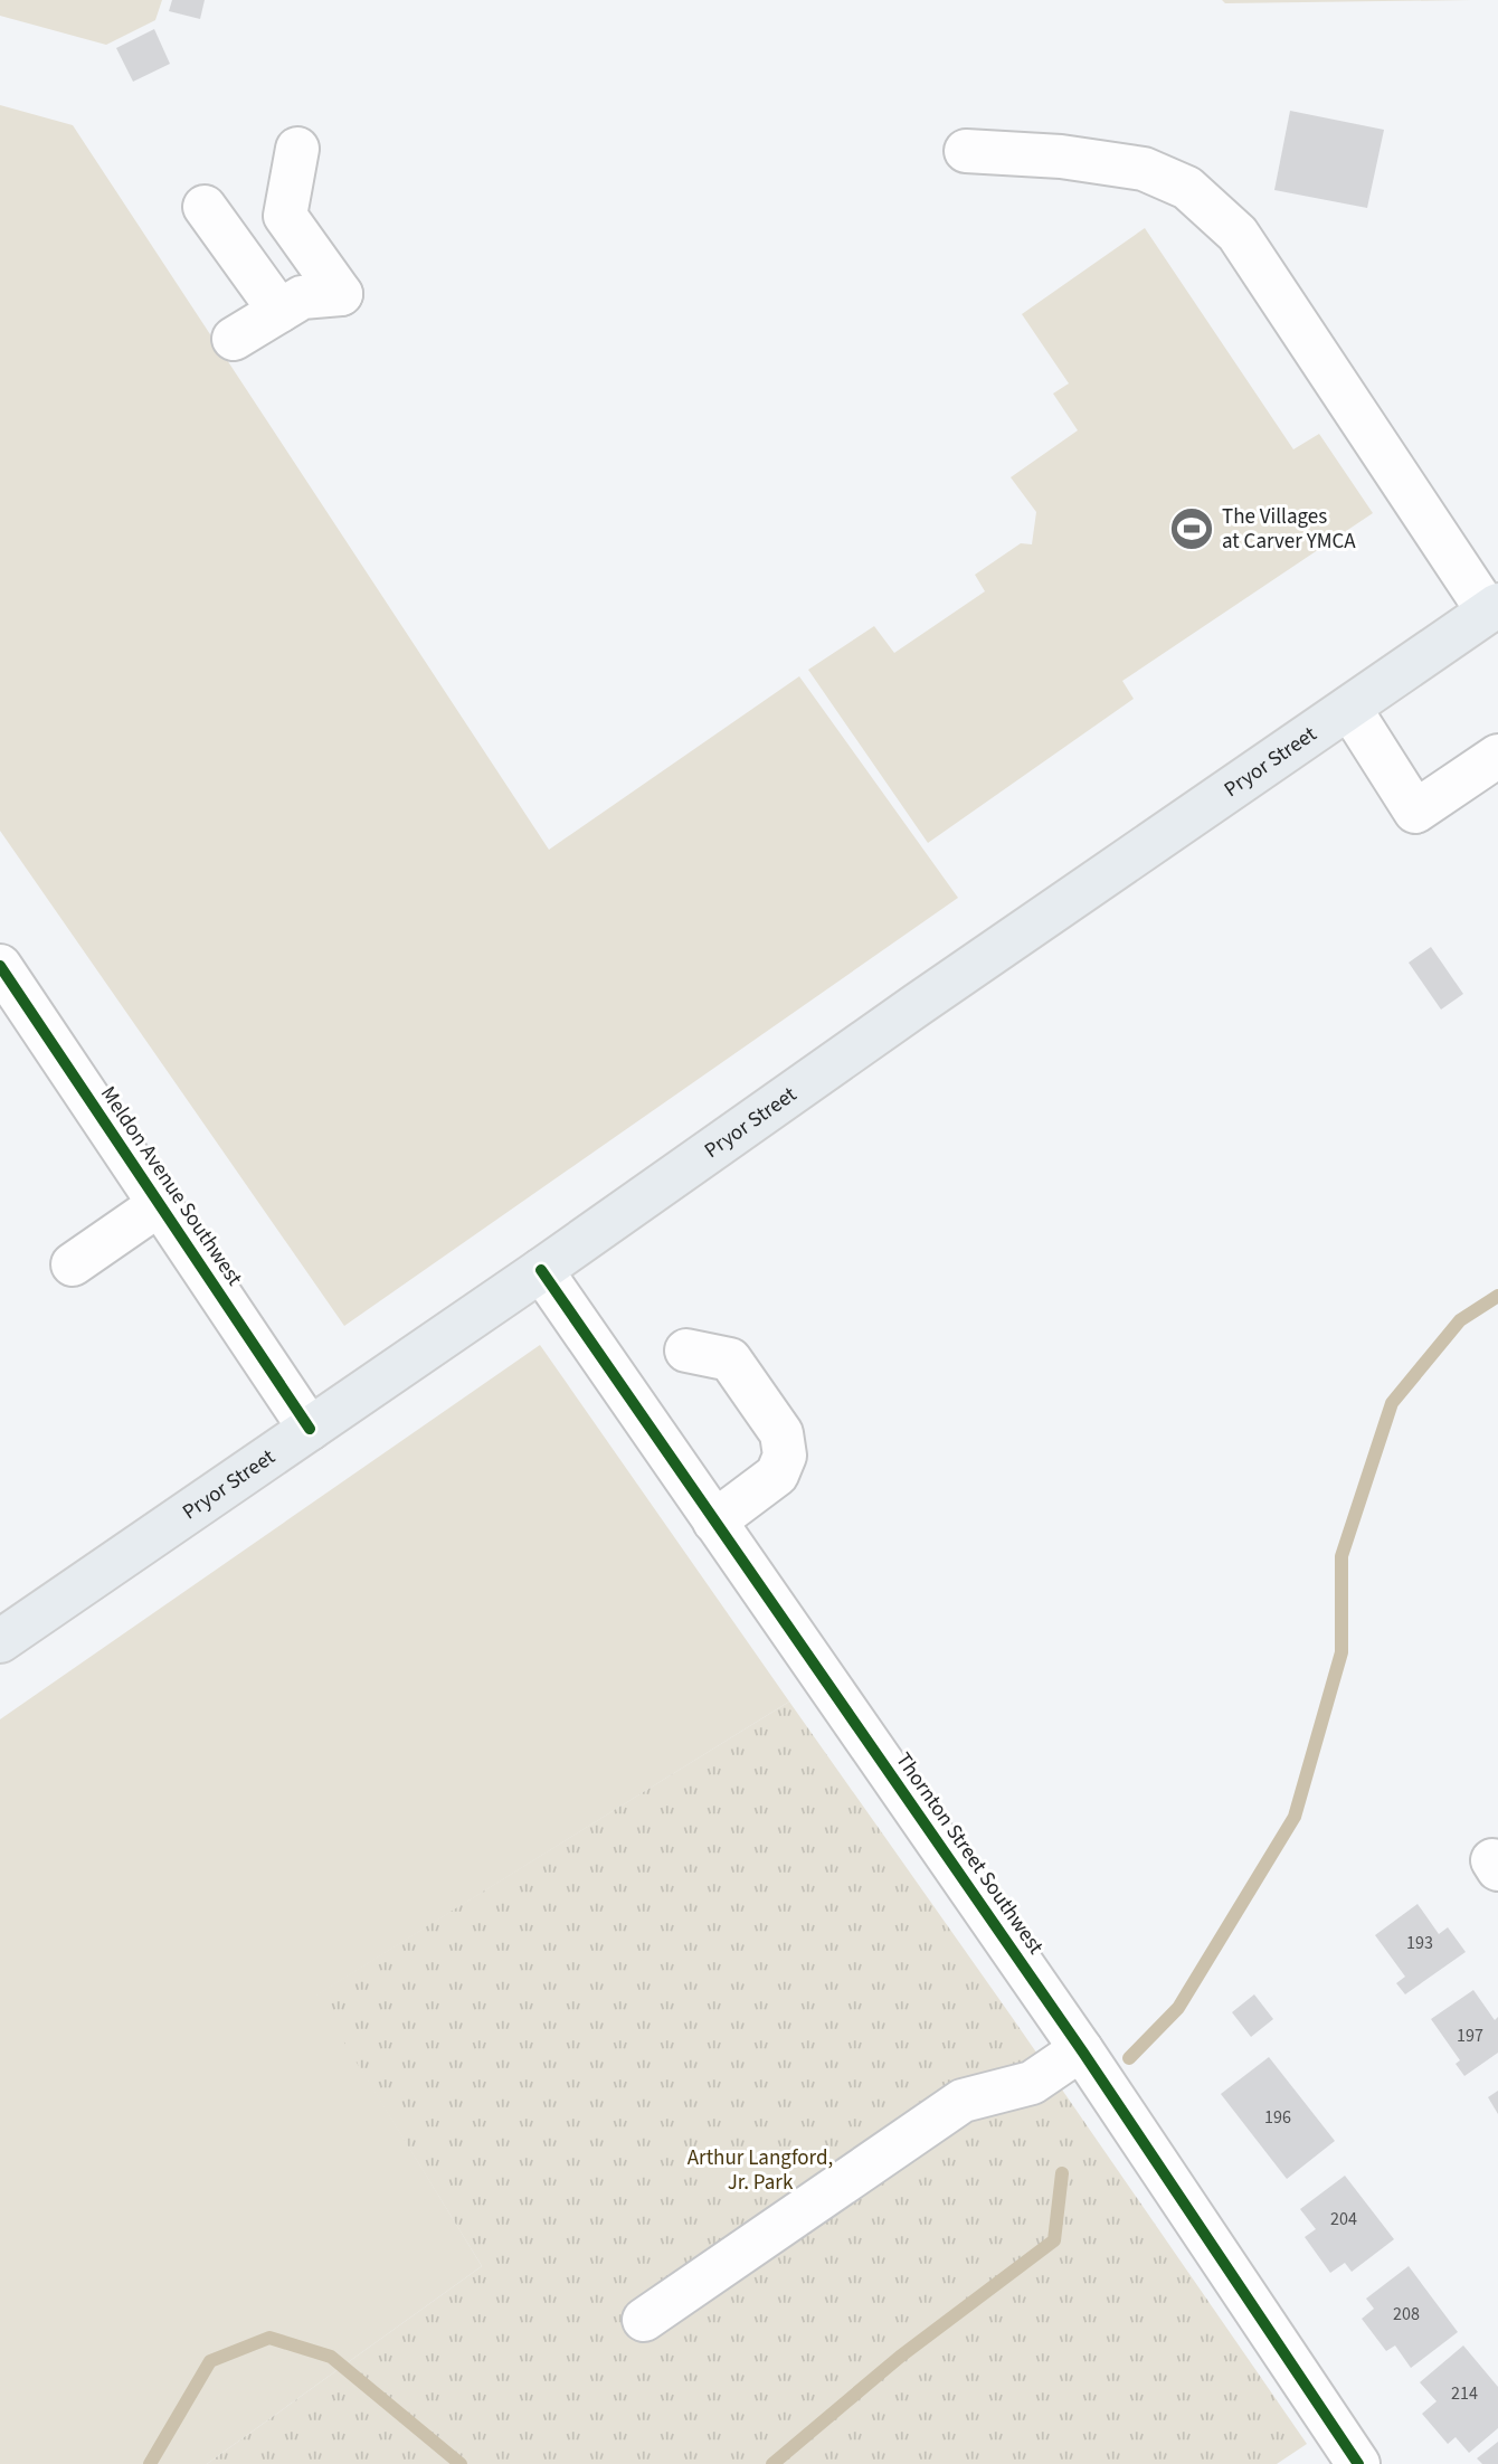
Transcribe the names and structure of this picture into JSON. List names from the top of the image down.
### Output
{
  "streets": {
    "main road": ["Pryor Street"],
    "street": ["Meldon Avenue Southwest", "Thornton Street Southwest"]
  },
  "crossings": [
    ["Pryor Street", "Meldon Avenue Southwest"],
    ["Pryor Street", "Thornton Street Southwest"]
  ],
  "parks": ["Arthur Langford, Jr. Park"],
  "places": {
    "sports": ["The Villages at Carver YMCA"]
  },
  "house_numbers": [
    "193",
    "197",
    "196",
    "204",
    "208",
    "214"
  ]
}
